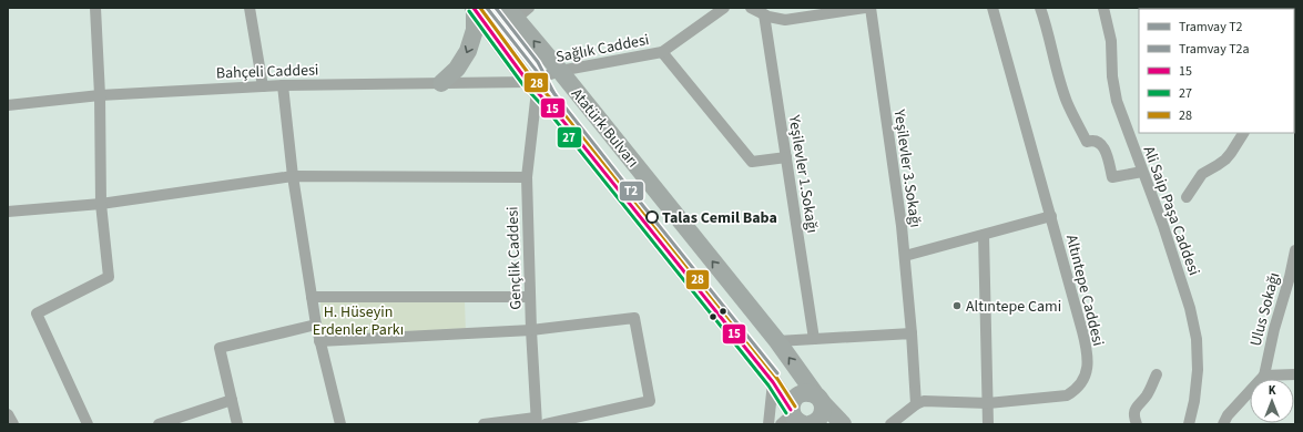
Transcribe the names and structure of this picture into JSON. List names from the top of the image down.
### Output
{
  "streets": {
    "main road": ["Atatürk Bulvarı"],
    "street": [
      "Sağlık Caddesi",
      "Bahçeli Caddesi",
      "Yeşilevler 3.Sokağı",
      "Yeşilevler 1.Sokağı",
      "Ali Saip Paşa Caddesi",
      "Gençlik Caddesi",
      "Altıntepe Caddesi",
      "Ulus Sokağı"
    ]
  },
  "crossings": [
    ["Sağlık Caddesi", "Bahçeli Caddesi"],
    ["Sağlık Caddesi", "Atatürk Bulvarı"],
    ["Sağlık Caddesi", "Gençlik Caddesi"],
    ["Bahçeli Caddesi", "Atatürk Bulvarı"],
    ["Bahçeli Caddesi", "Gençlik Caddesi"],
    ["Atatürk Bulvarı", "Gençlik Caddesi"],
    ["Yeşilevler 3.Sokağı", "Altıntepe Caddesi"]
  ],
  "parks": ["H. Hüseyin Erdenler Parkı"],
  "places": ["Talas Cemil Baba", "Altıntepe Cami"],
  "lines": [
    "tram line T2",
    "tram line T2a",
    "transit line 15",
    "transit line 28",
    "transit line 27"
  ],
  "legend": [
    "Tramvay T2",
    "Tramvay T2a",
    "15",
    "27",
    "28"
  ],
  "north": "top"
}
